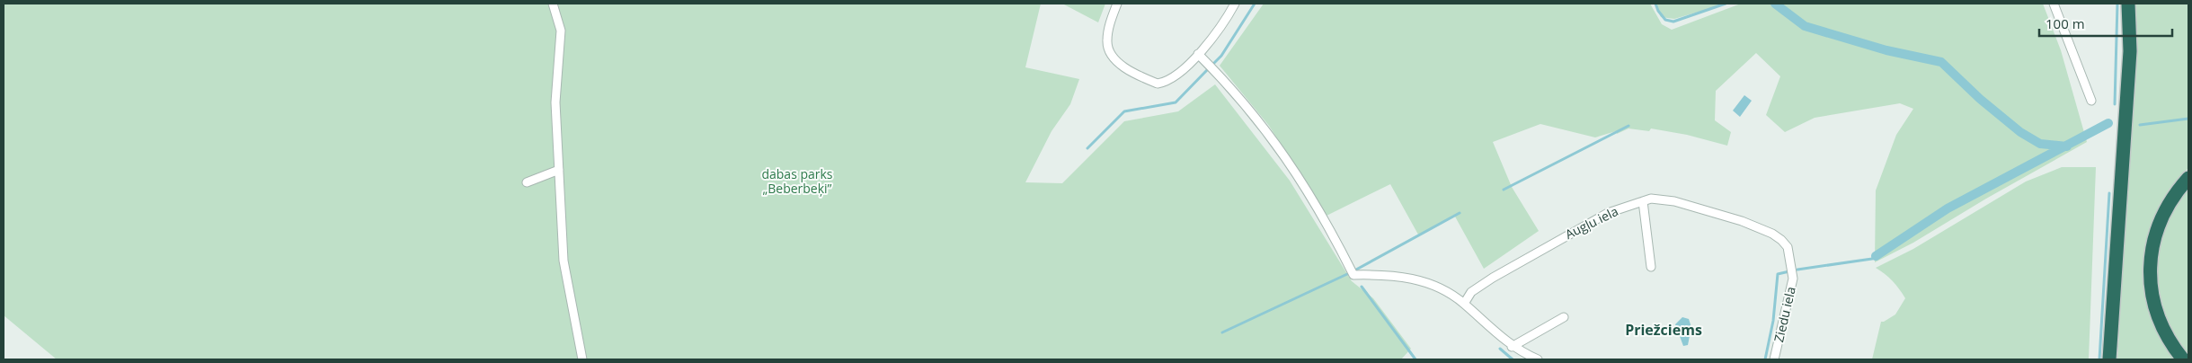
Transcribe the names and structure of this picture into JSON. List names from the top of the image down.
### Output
{
  "streets": {
    "street": ["Augļu iela", "Ziedu iela"]
  },
  "crossings": [
    ["Augļu iela", "Ziedu iela"]
  ],
  "districts": ["Priežciems"],
  "parks": ["dabas parks „Beberbeķi”"],
  "scale_bar": "100 m"
}
